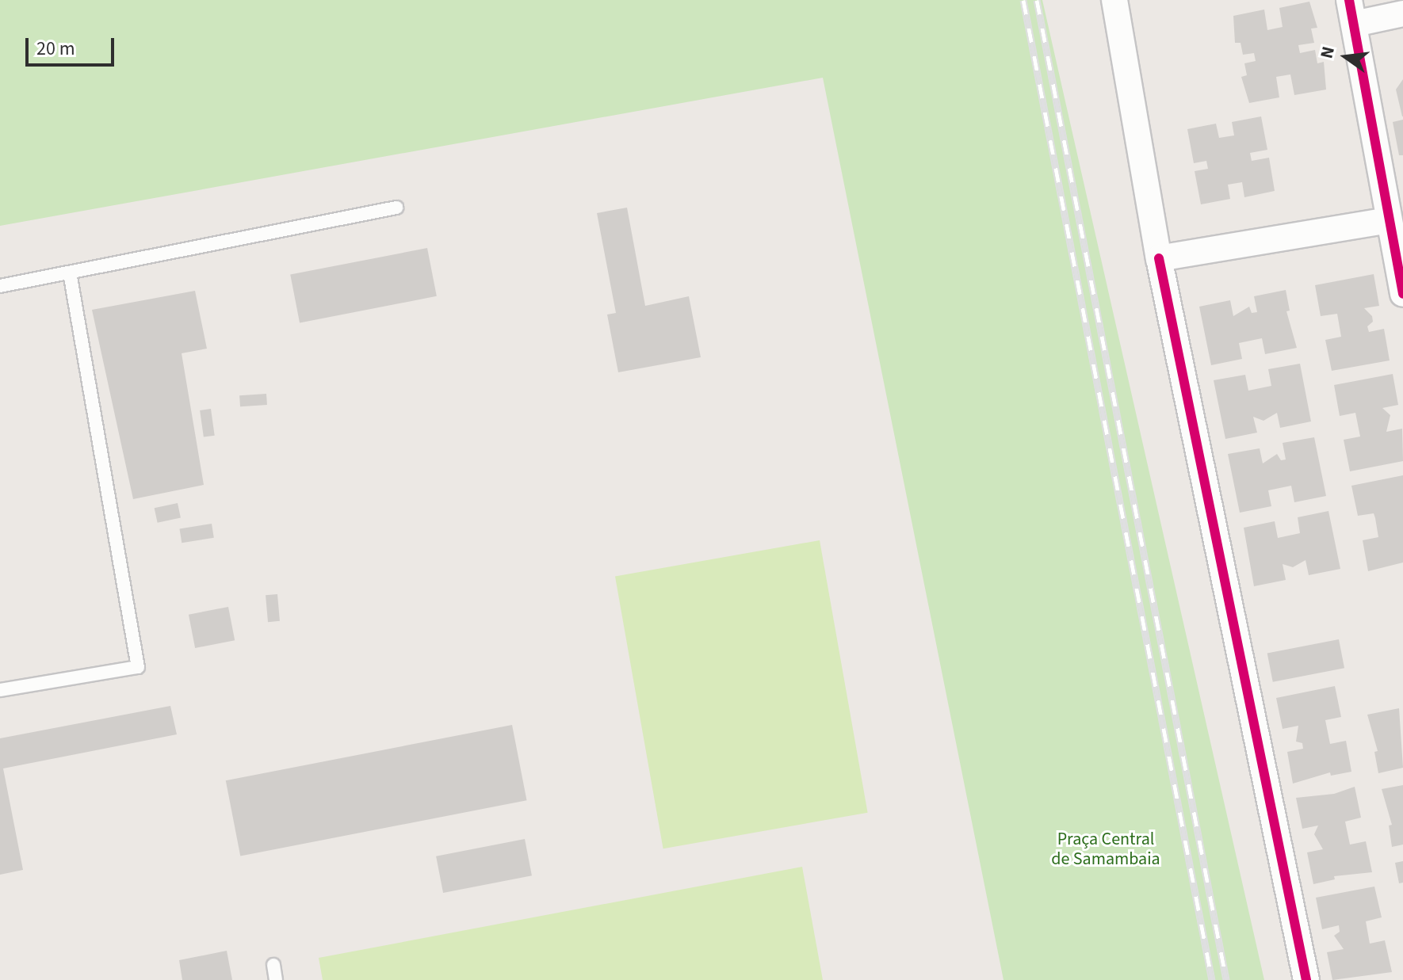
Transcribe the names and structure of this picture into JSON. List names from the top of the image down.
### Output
{
  "parks": ["Praça Central de Samambaia"],
  "scale_bar": "20 m",
  "north": "left"
}
